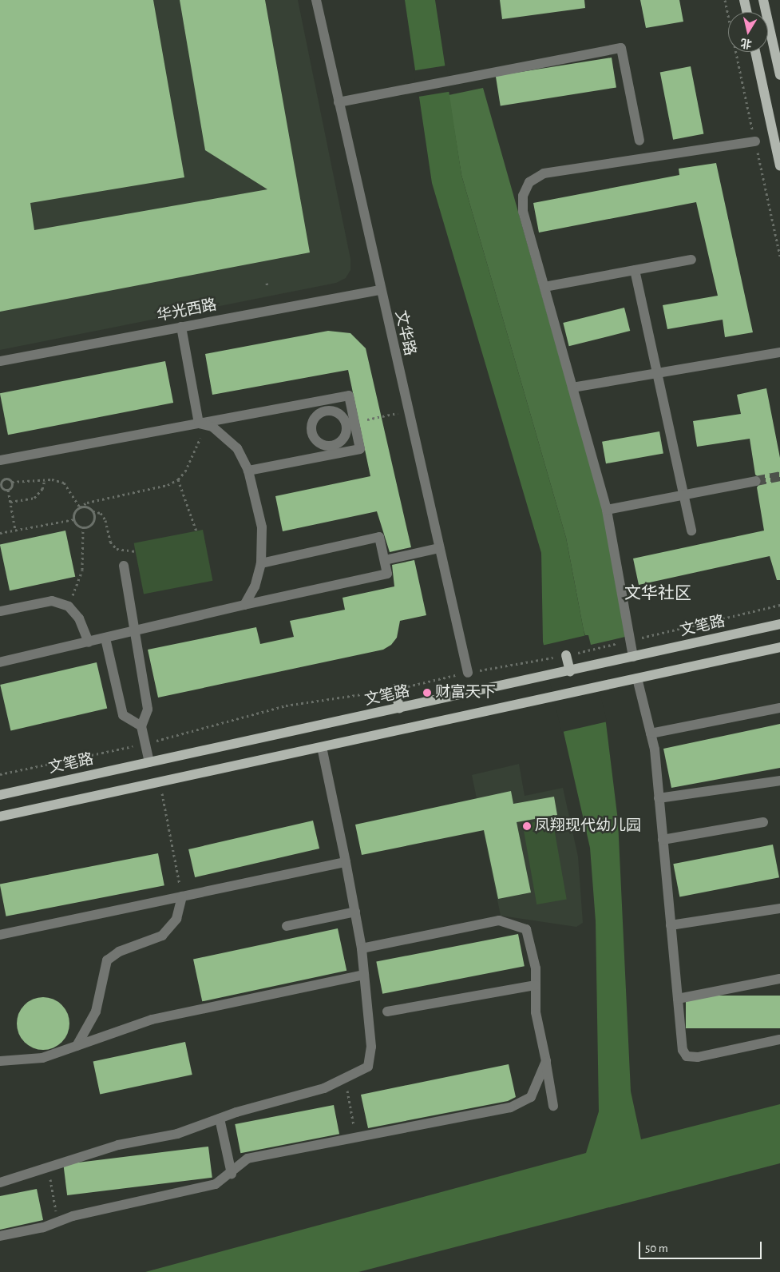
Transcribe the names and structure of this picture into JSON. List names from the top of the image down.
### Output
{
  "streets": {
    "main road": ["文笔路"],
    "street": ["华光西路", "文华路"]
  },
  "crossings": [
    ["华光西路", "文华路"]
  ],
  "districts": ["文华社区"],
  "places": ["财富天下", "凤翔现代幼儿园"],
  "scale_bar": "50 m",
  "north": "bottom"
}
